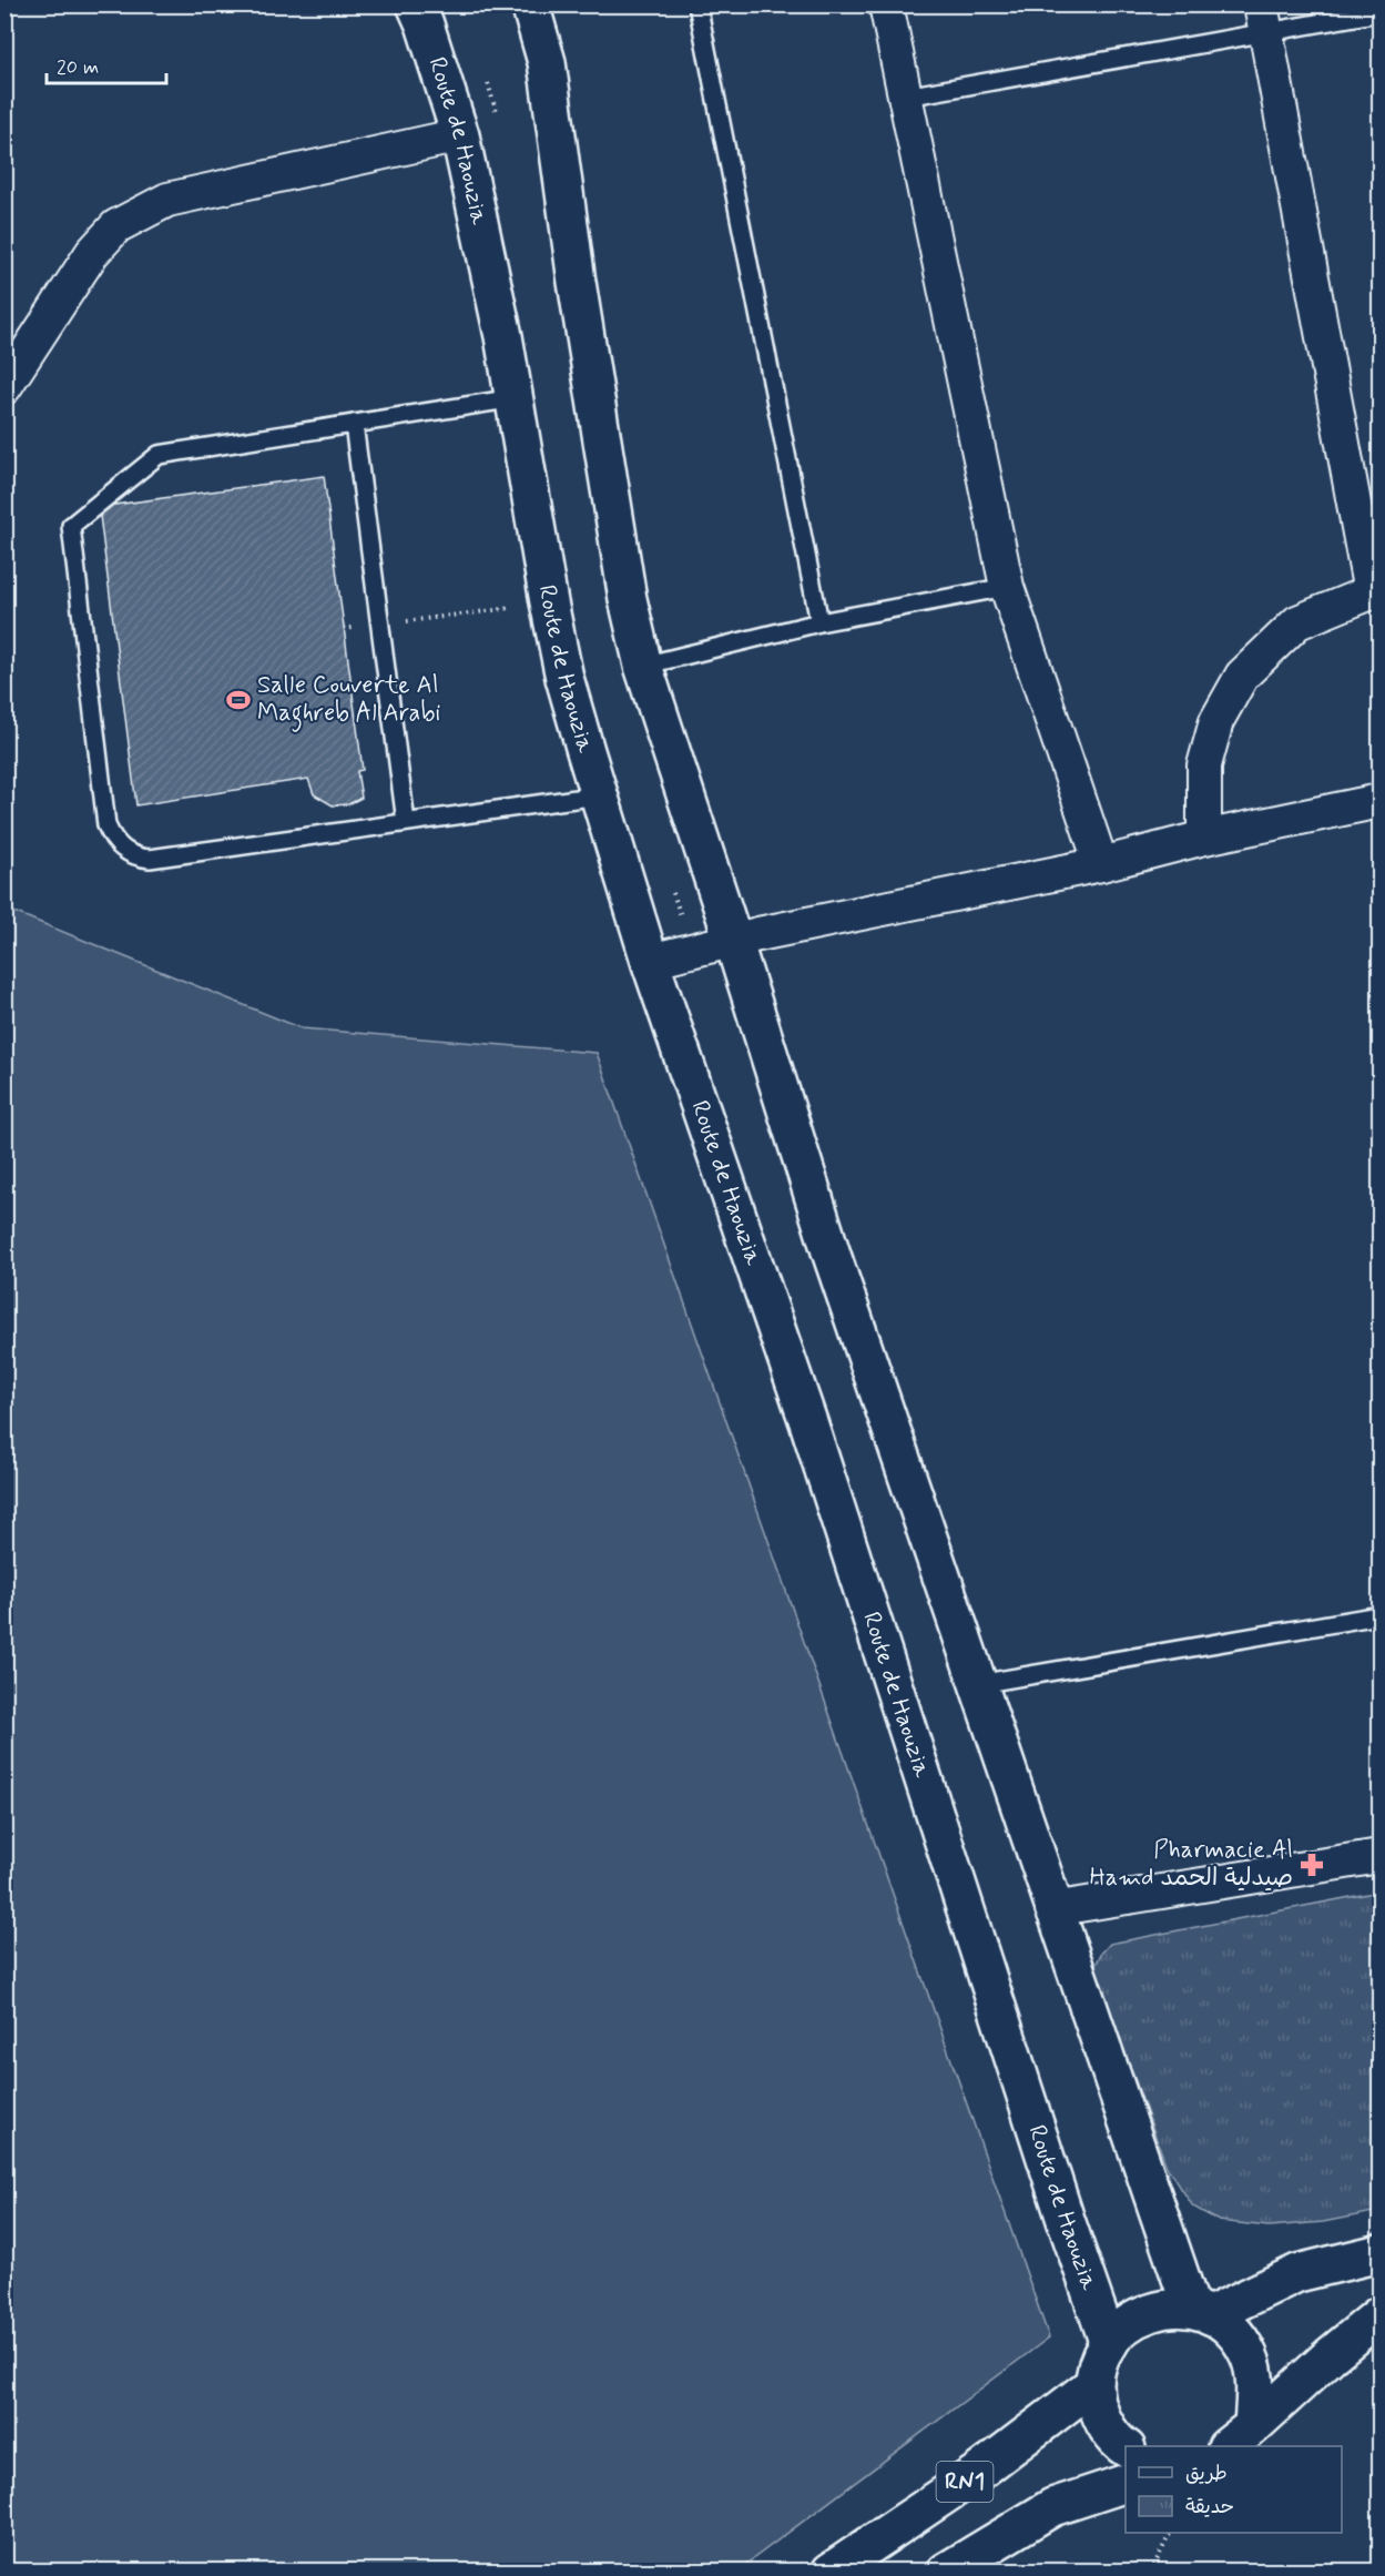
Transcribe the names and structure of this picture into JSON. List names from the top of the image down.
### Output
{
  "streets": {
    "street": ["Route de Haouzia", "RN1"]
  },
  "places": {
    "sports": ["Salle Couverte Al Maghreb Al Arabi"],
    "pharmacy": ["Pharmacie Al Hamd صيدلية الحمد"]
  },
  "legend": ["طريق", "حديقة"],
  "scale_bar": "20 m"
}
